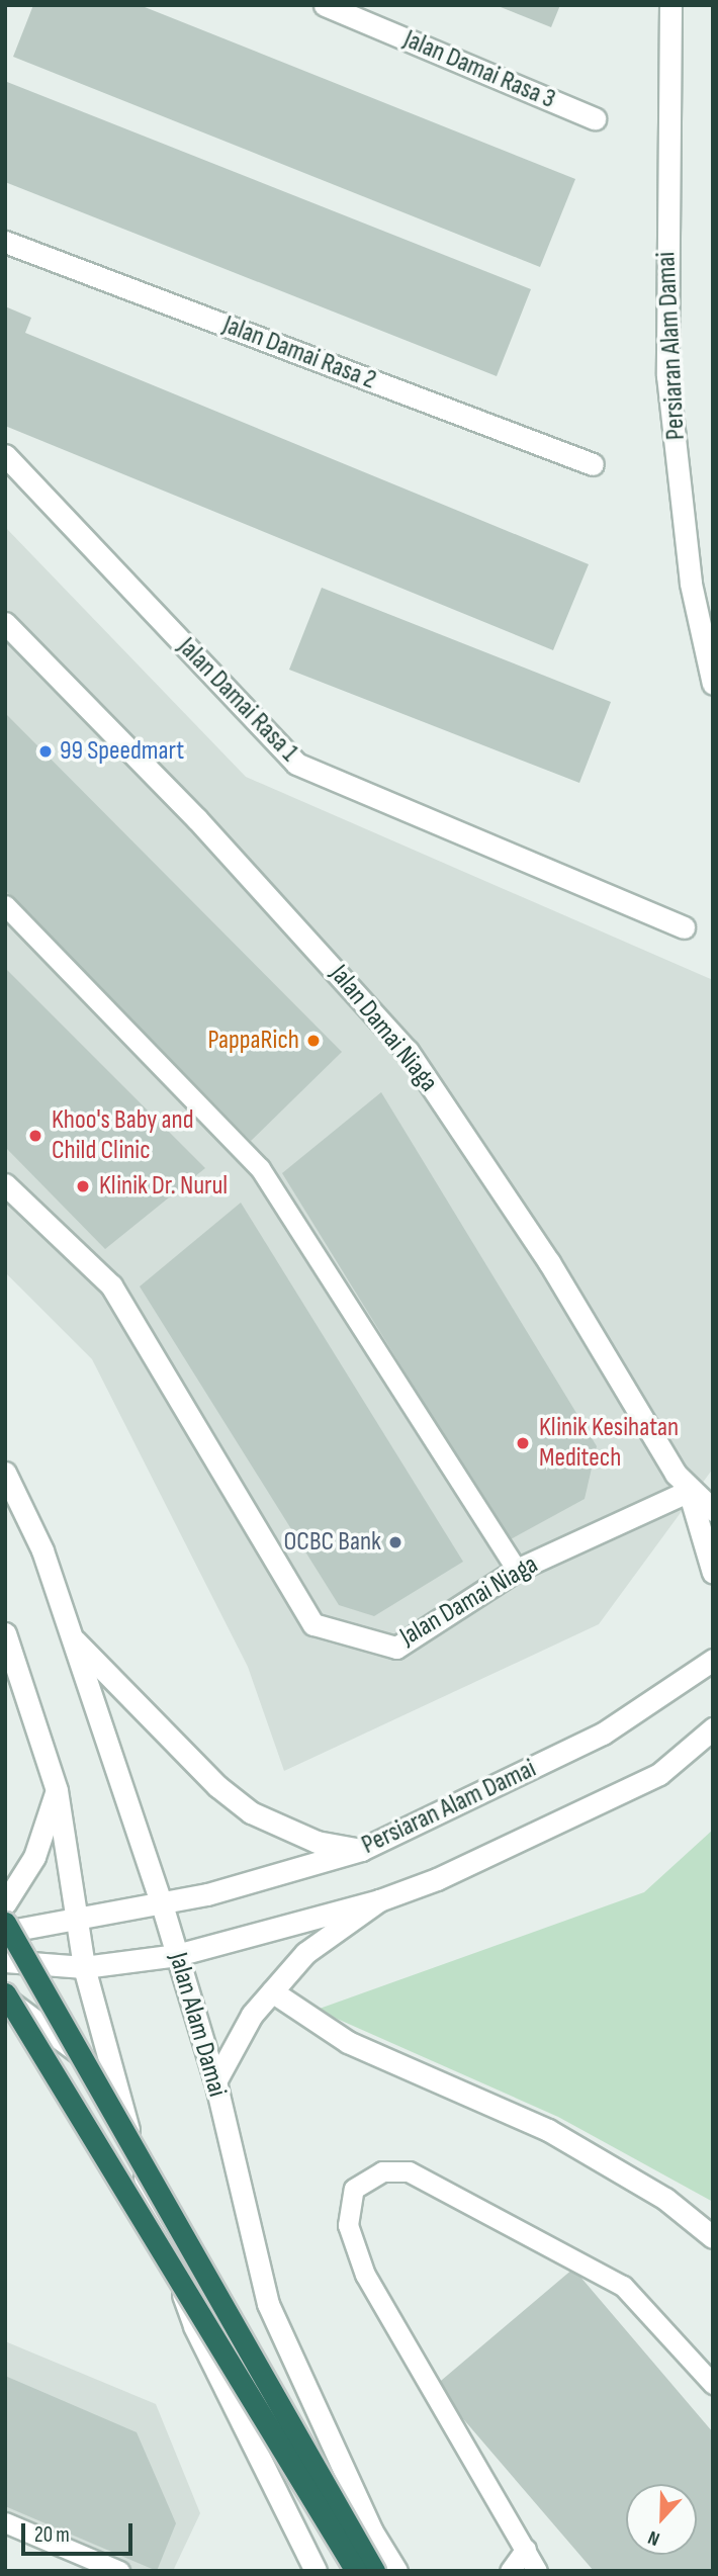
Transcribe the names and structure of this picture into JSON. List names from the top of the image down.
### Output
{
  "streets": {
    "street": [
      "Jalan Damai Rasa 3",
      "Persiaran Alam Damai",
      "Jalan Damai Rasa 2",
      "Jalan Damai Rasa 1",
      "Jalan Damai Niaga",
      "Jalan Alam Damai"
    ]
  },
  "crossings": [
    ["Persiaran Alam Damai", "Jalan Alam Damai"]
  ],
  "places": [
    "99 Speedmart",
    "PappaRich",
    "Khoo's Baby and Child Clinic",
    "Klinik Dr. Nurul",
    "Klinik Kesihatan Meditech",
    "OCBC Bank"
  ],
  "scale_bar": "20 m",
  "north": "bottom"
}
